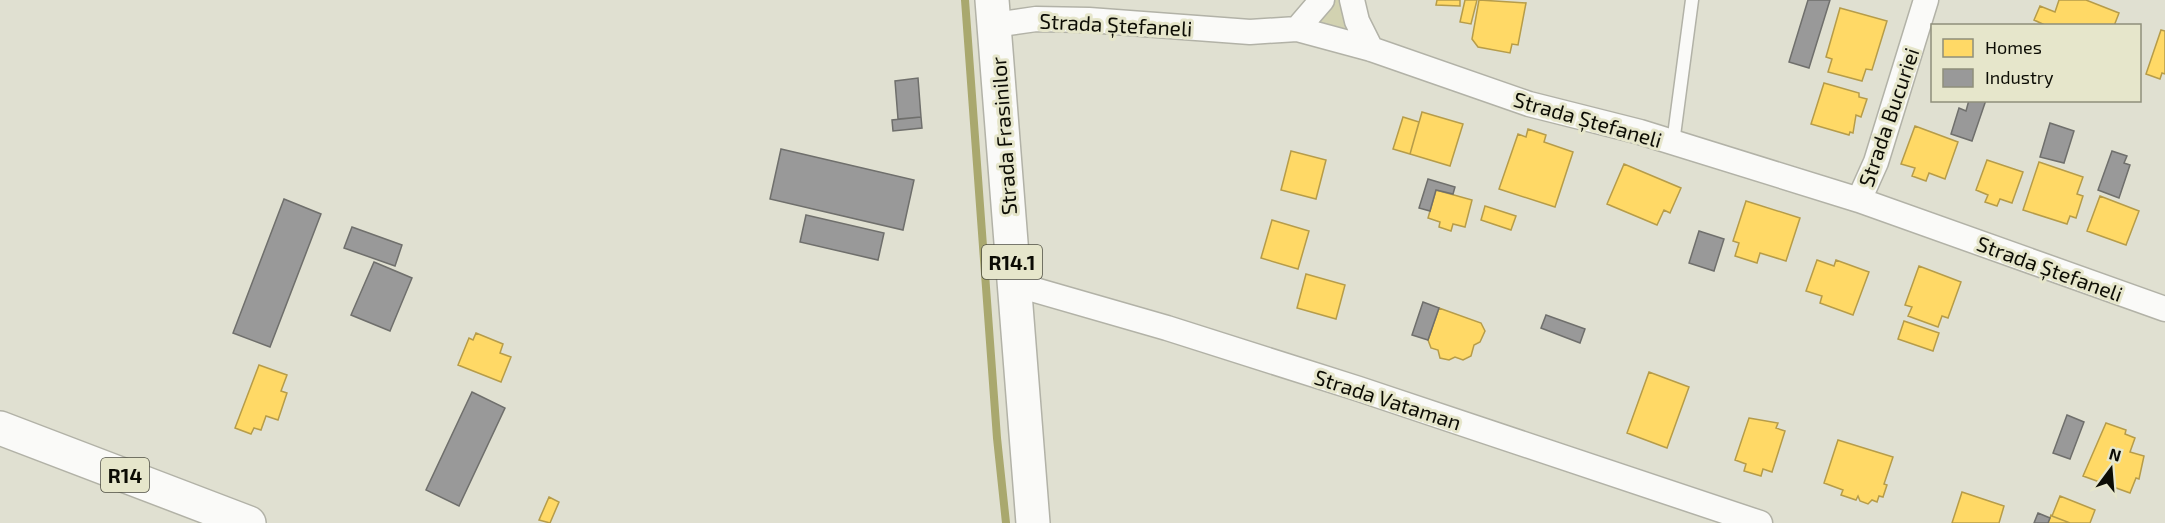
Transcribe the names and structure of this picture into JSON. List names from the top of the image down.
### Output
{
  "streets": {
    "main road": ["Strada Frasinilor", "R14.1", "R14"],
    "street": ["Strada Ștefaneli", "Strada Bucuriei", "Strada Vataman"]
  },
  "crossings": [
    ["Strada Ștefaneli", "Strada Bucuriei"],
    ["Strada Ștefaneli", "Strada Frasinilor"],
    ["Strada Frasinilor", "Strada Vataman"]
  ],
  "legend": ["Homes", "Industry"],
  "north": "top"
}
